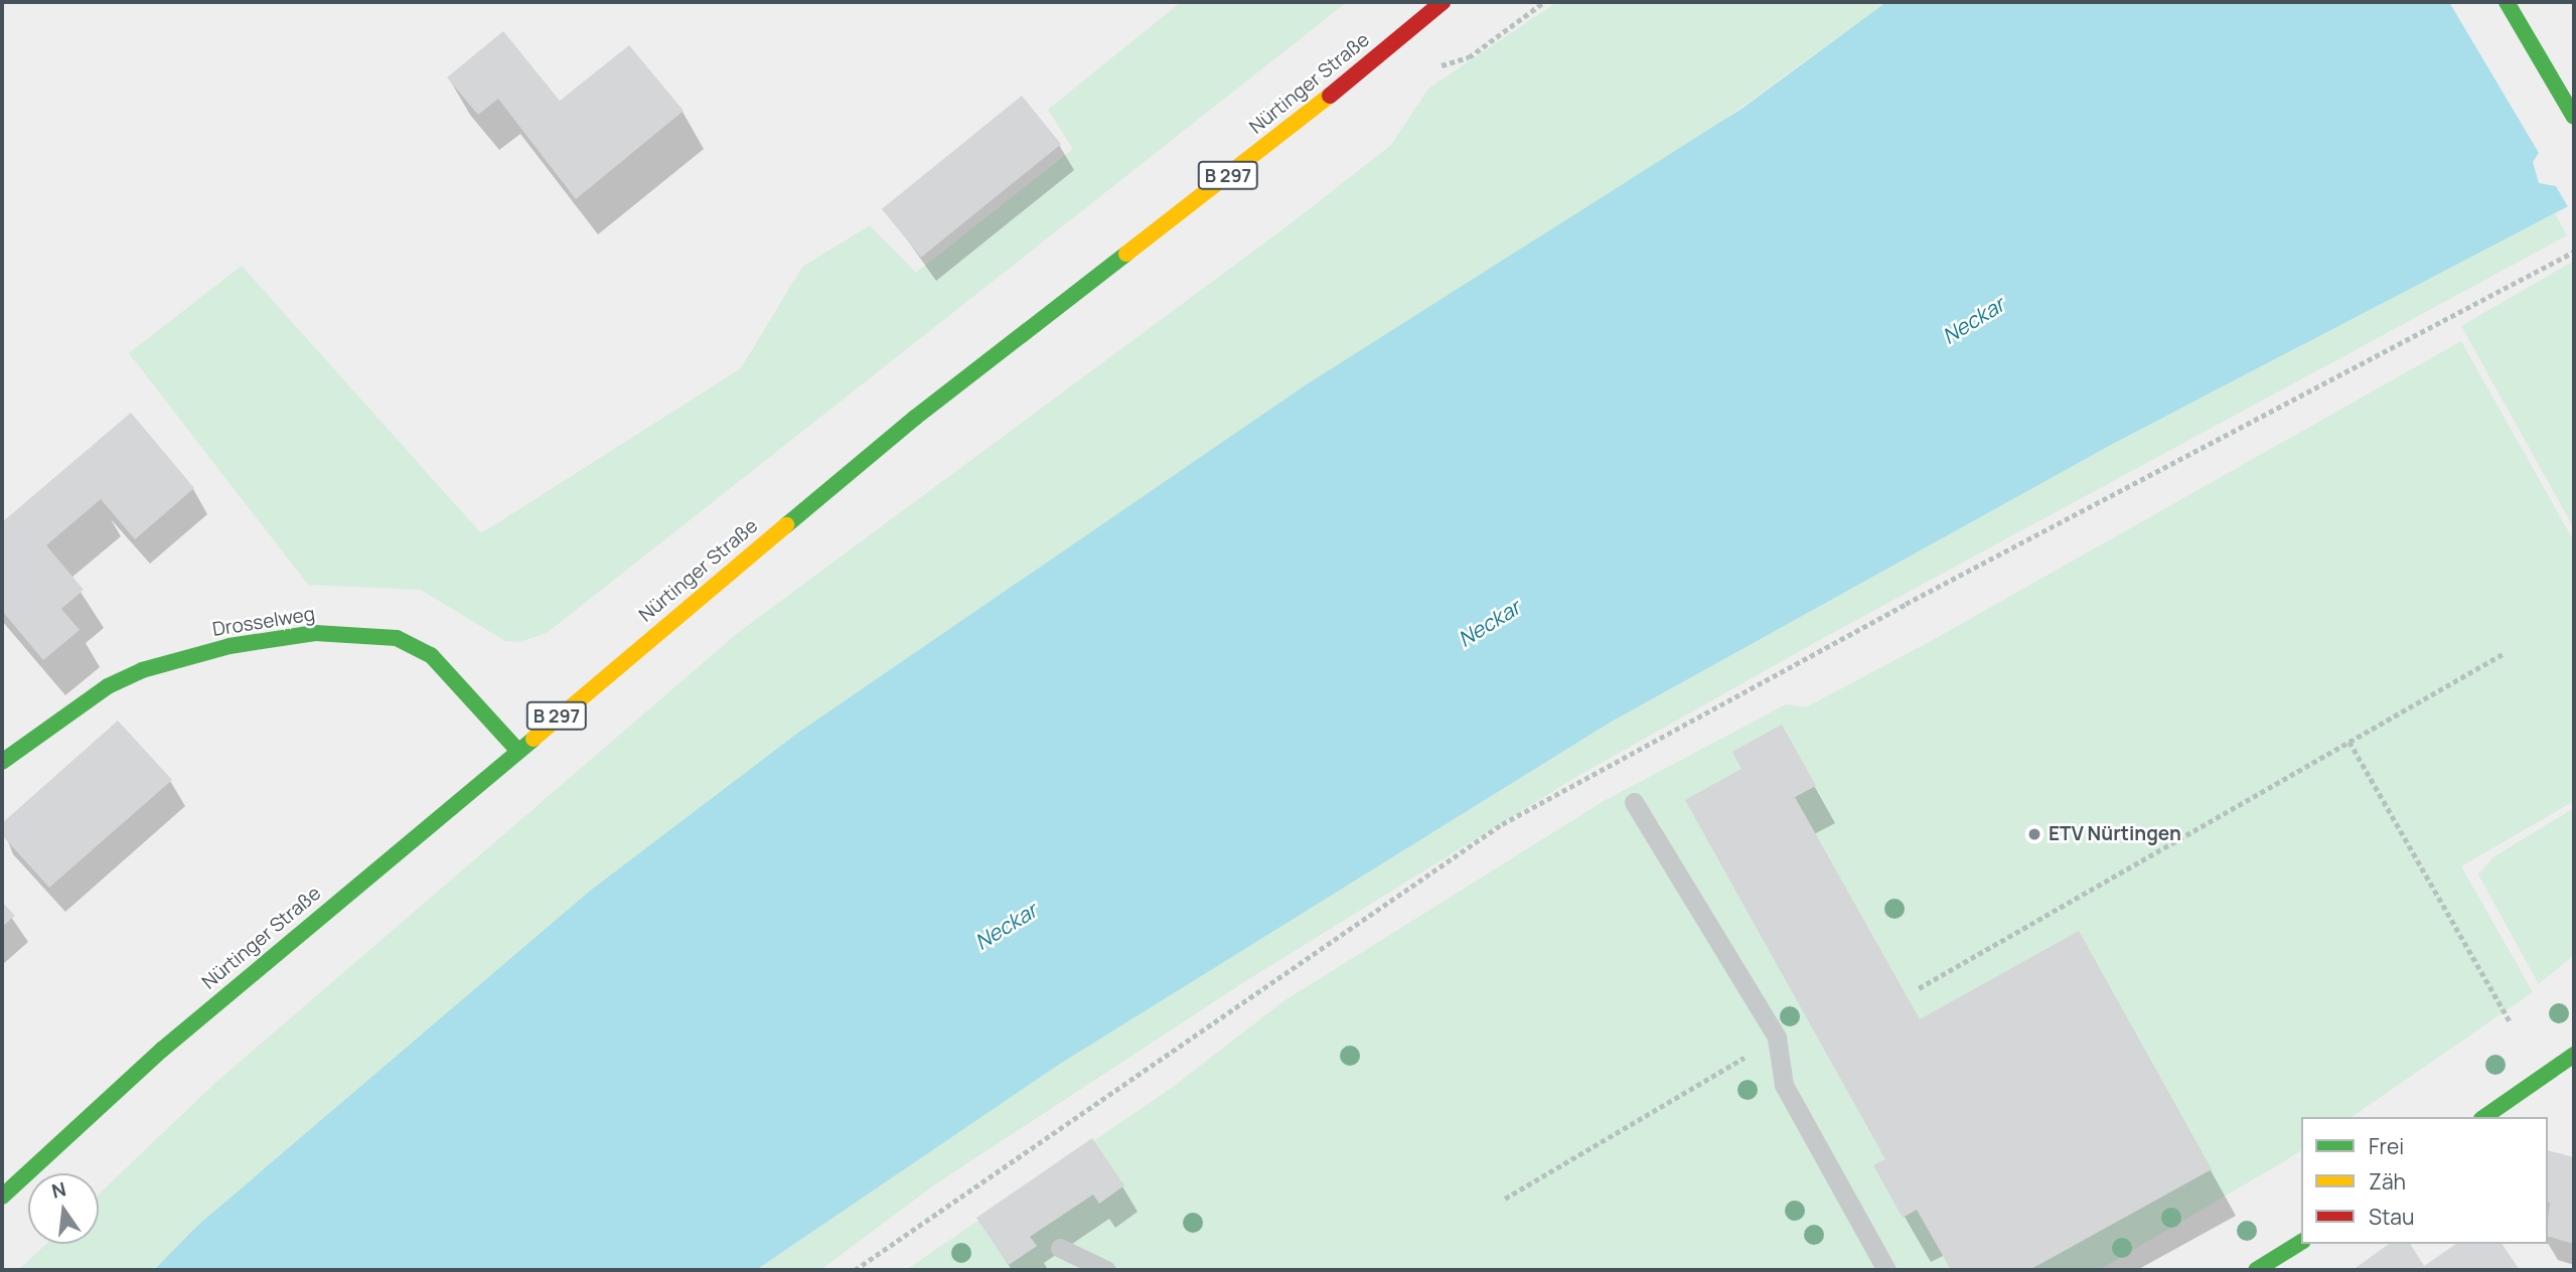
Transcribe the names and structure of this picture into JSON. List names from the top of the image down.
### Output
{
  "streets": {
    "main road": ["Nürtinger Straße", "B 297", "Drosselweg"]
  },
  "crossings": [
    ["Nürtinger Straße", "Drosselweg"]
  ],
  "water": ["Neckar"],
  "places": ["ETV Nürtingen"],
  "legend": ["Frei", "Zäh", "Stau"],
  "north": "top"
}
